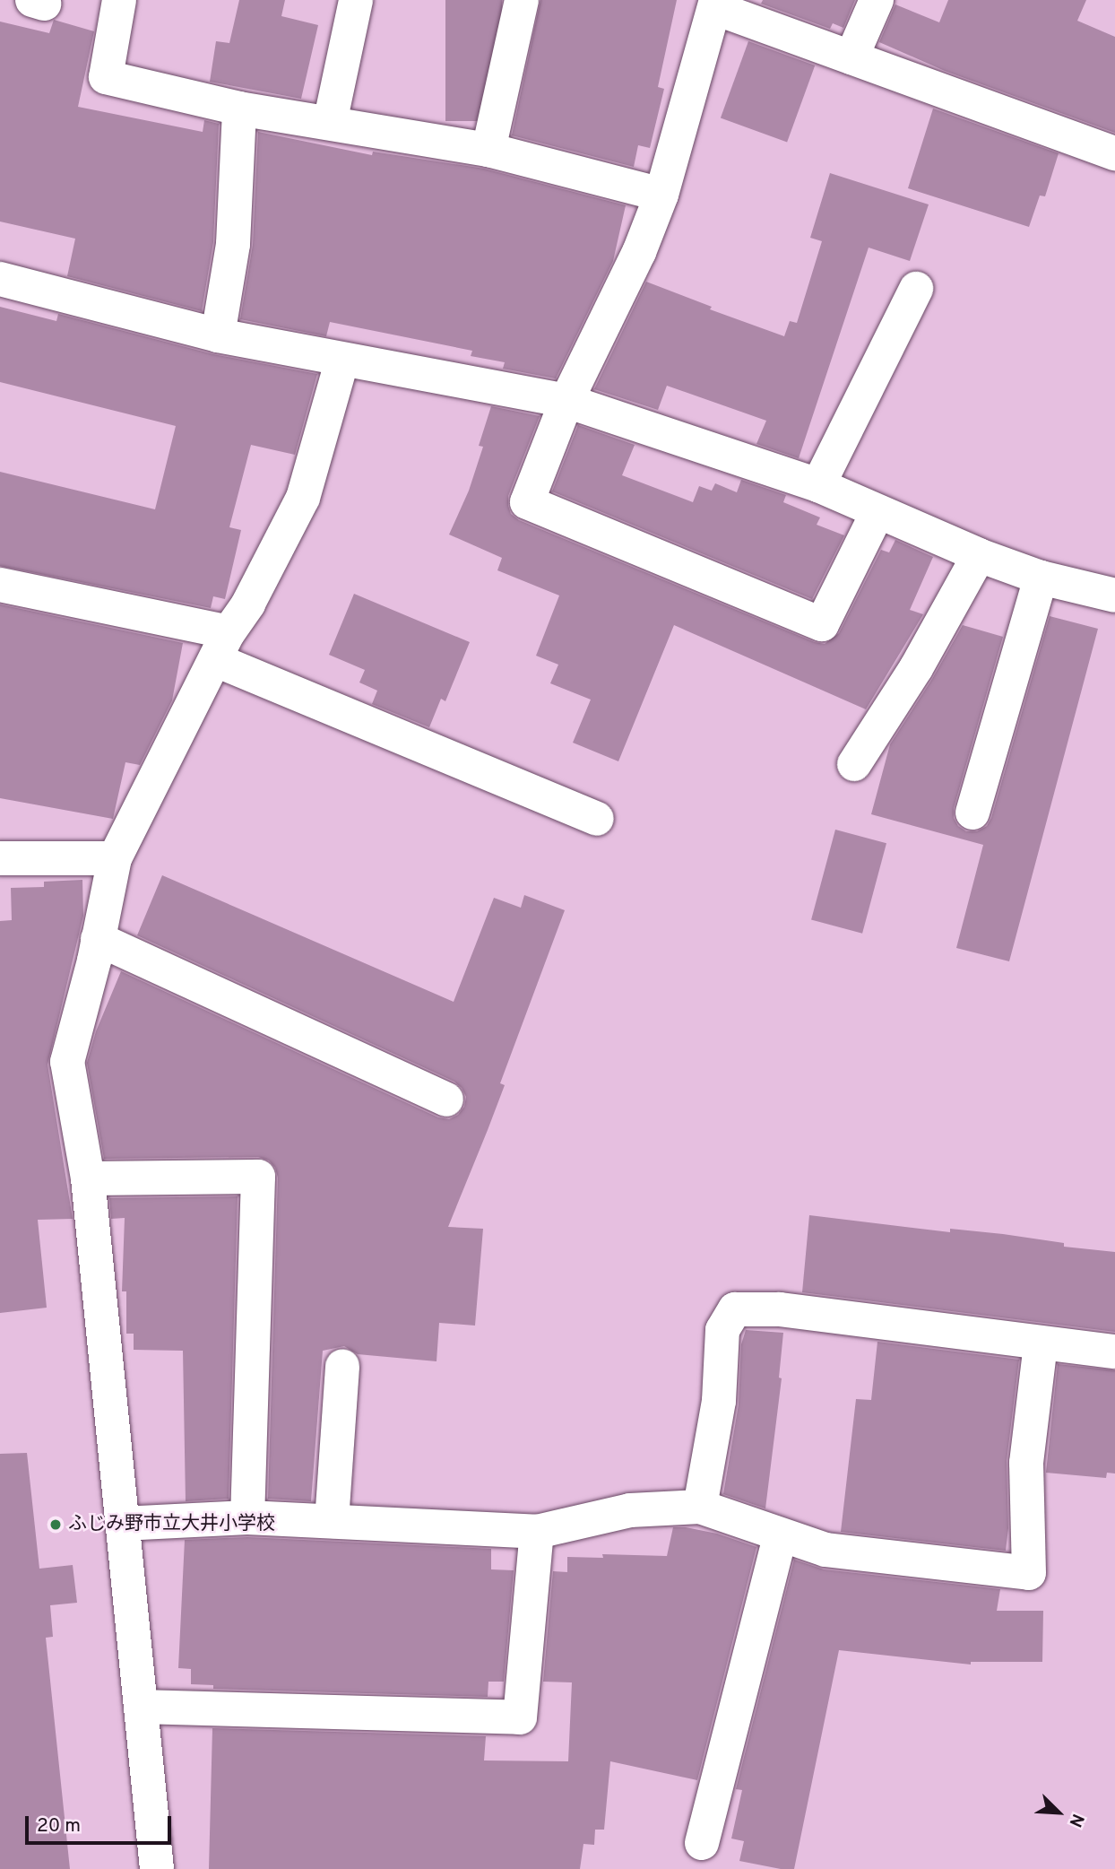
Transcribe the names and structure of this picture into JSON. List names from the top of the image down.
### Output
{
  "places": ["ふじみ野市立大井小学校"],
  "scale_bar": "20 m",
  "north": "bottom right"
}
